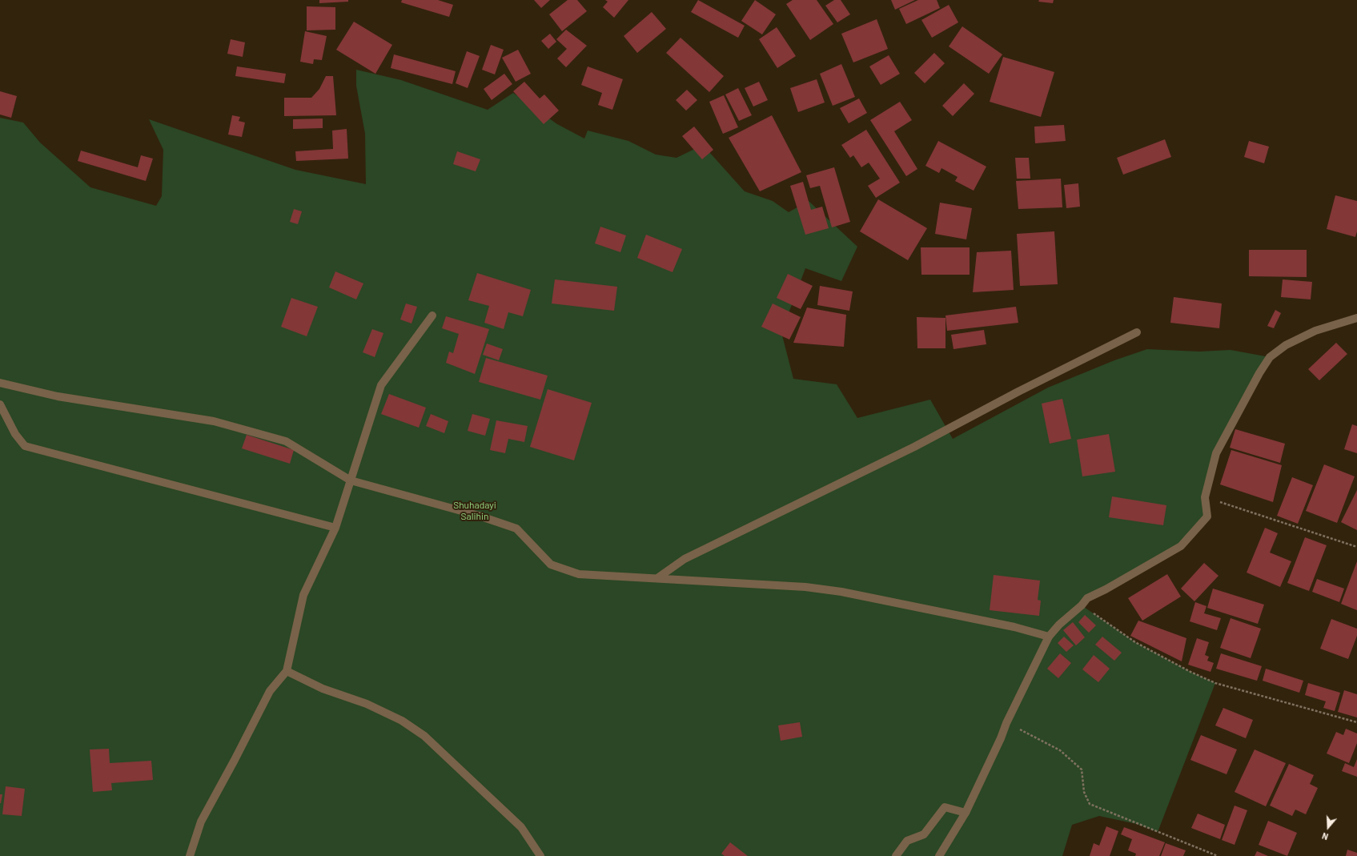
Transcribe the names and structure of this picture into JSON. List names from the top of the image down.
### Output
{
  "parks": ["Shuhadayi Salihin"],
  "north": "bottom"
}
